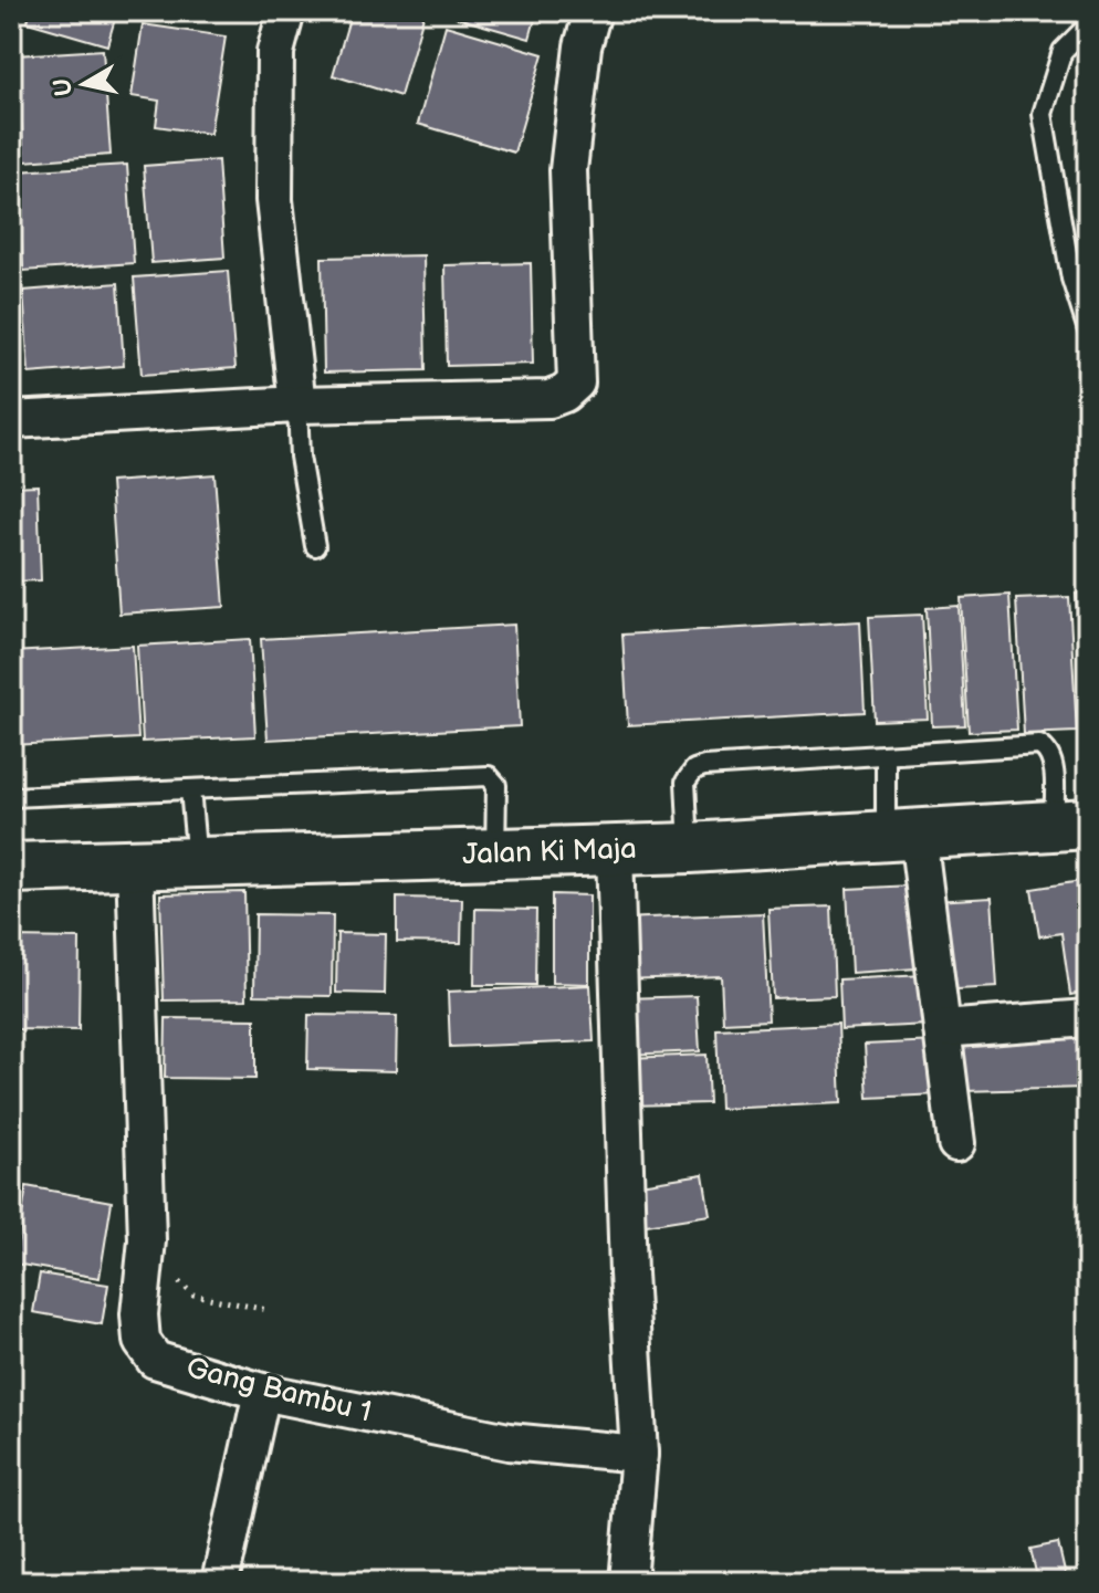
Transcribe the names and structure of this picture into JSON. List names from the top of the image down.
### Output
{
  "streets": {
    "main road": ["Jalan Ki Maja"],
    "street": ["Gang Bambu 1"]
  },
  "crossings": [
    ["Jalan Ki Maja", "Gang Bambu 1"]
  ],
  "north": "left"
}
